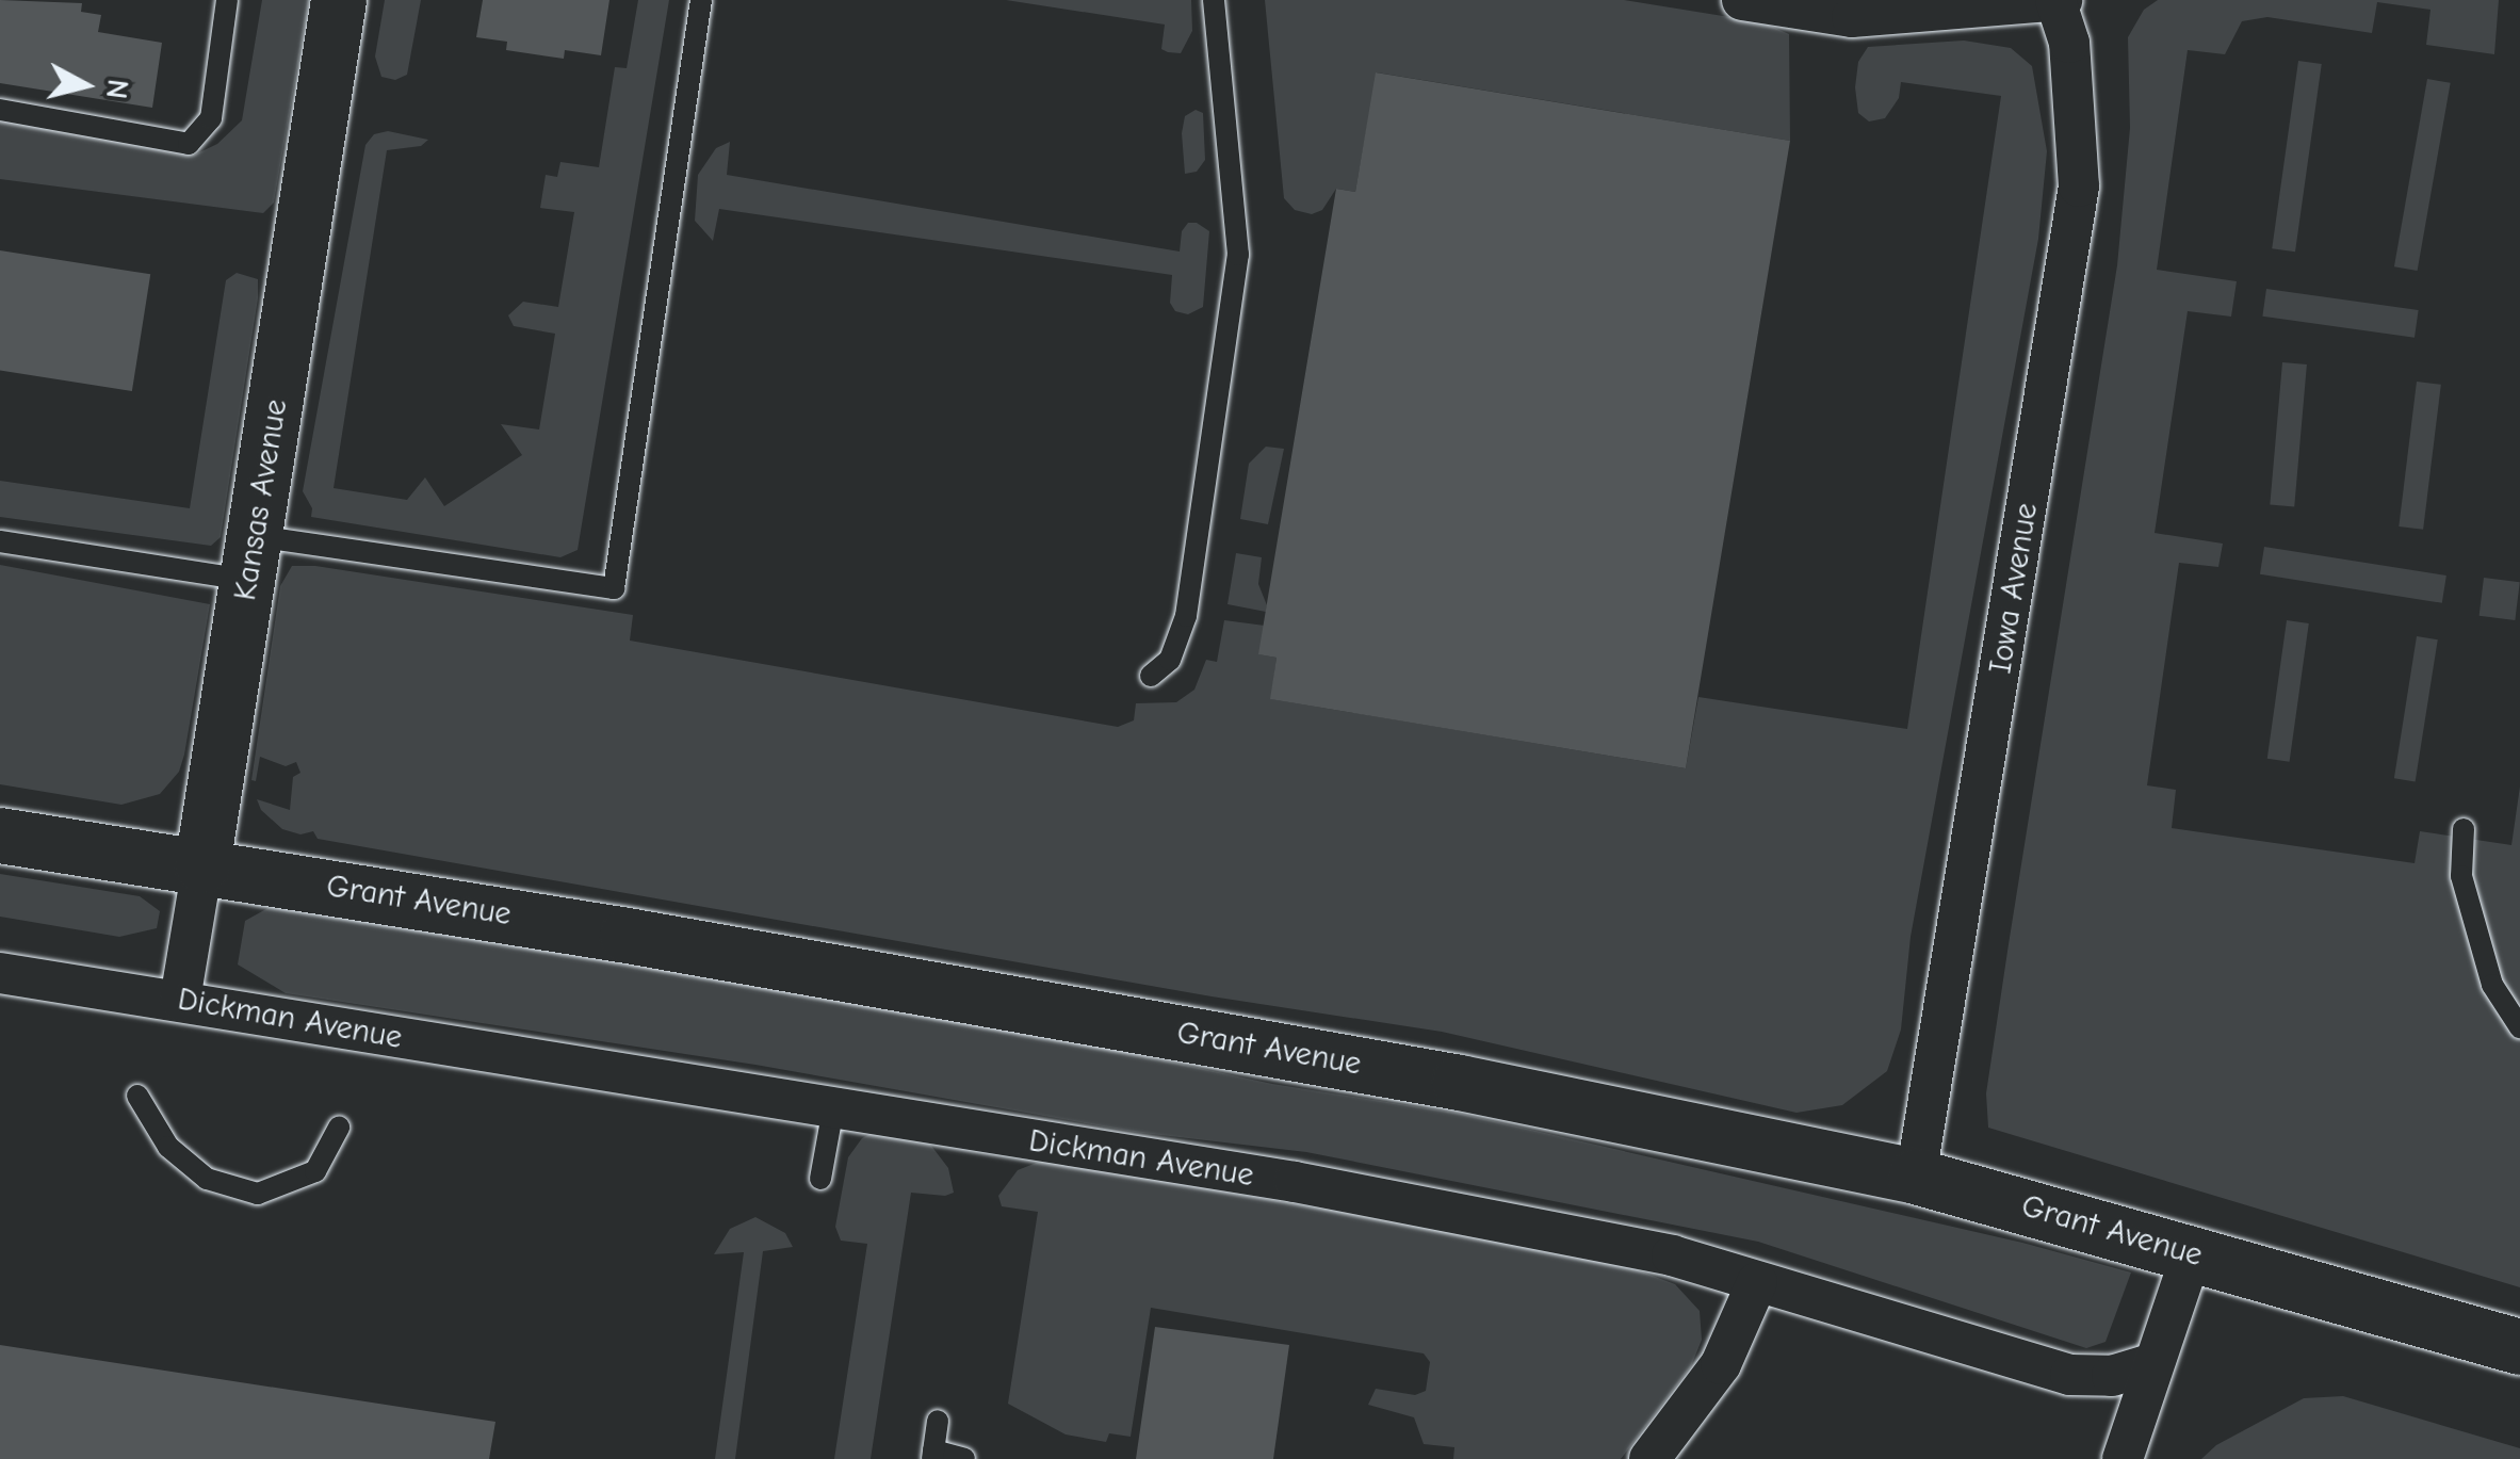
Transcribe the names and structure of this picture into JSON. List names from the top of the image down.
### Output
{
  "streets": {
    "main road": ["Kansas Avenue", "Grant Avenue"],
    "street": ["Iowa Avenue", "Dickman Avenue"]
  },
  "crossings": [
    ["Kansas Avenue", "Grant Avenue"],
    ["Kansas Avenue", "Dickman Avenue"],
    ["Iowa Avenue", "Grant Avenue"]
  ],
  "north": "right"
}
